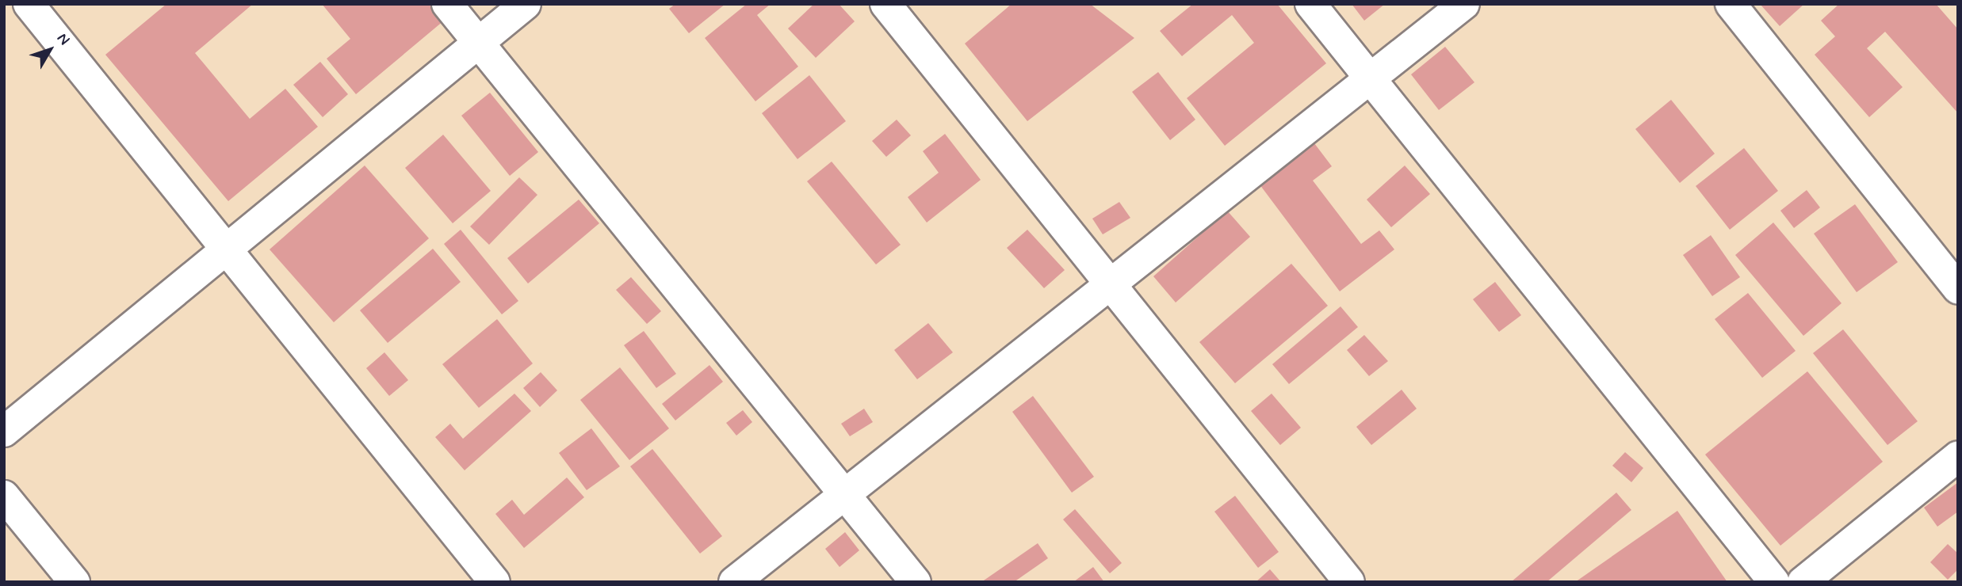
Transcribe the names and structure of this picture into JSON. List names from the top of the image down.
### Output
{
  "north": "top right"
}
